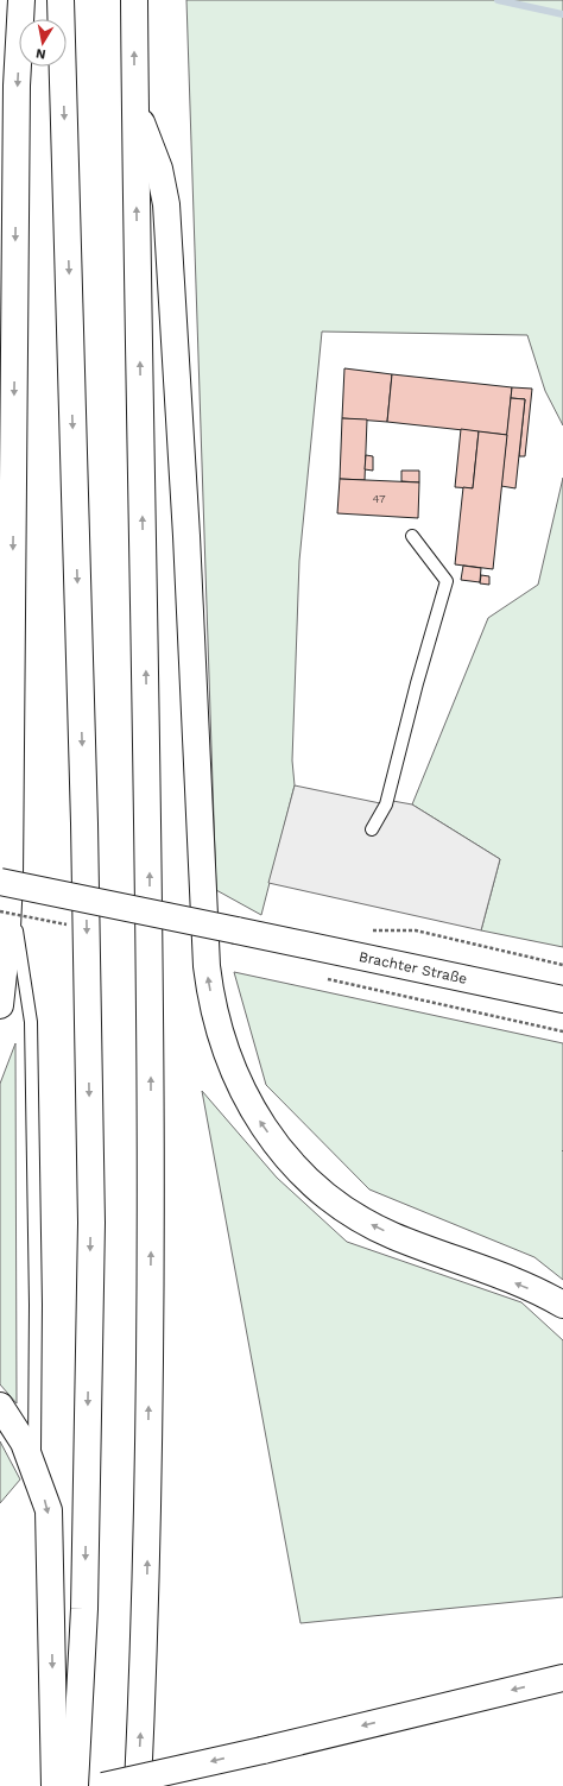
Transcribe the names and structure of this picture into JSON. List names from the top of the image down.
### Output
{
  "streets": {
    "main road": ["Brachter Straße"]
  },
  "house_numbers": ["47"],
  "north": "bottom"
}
